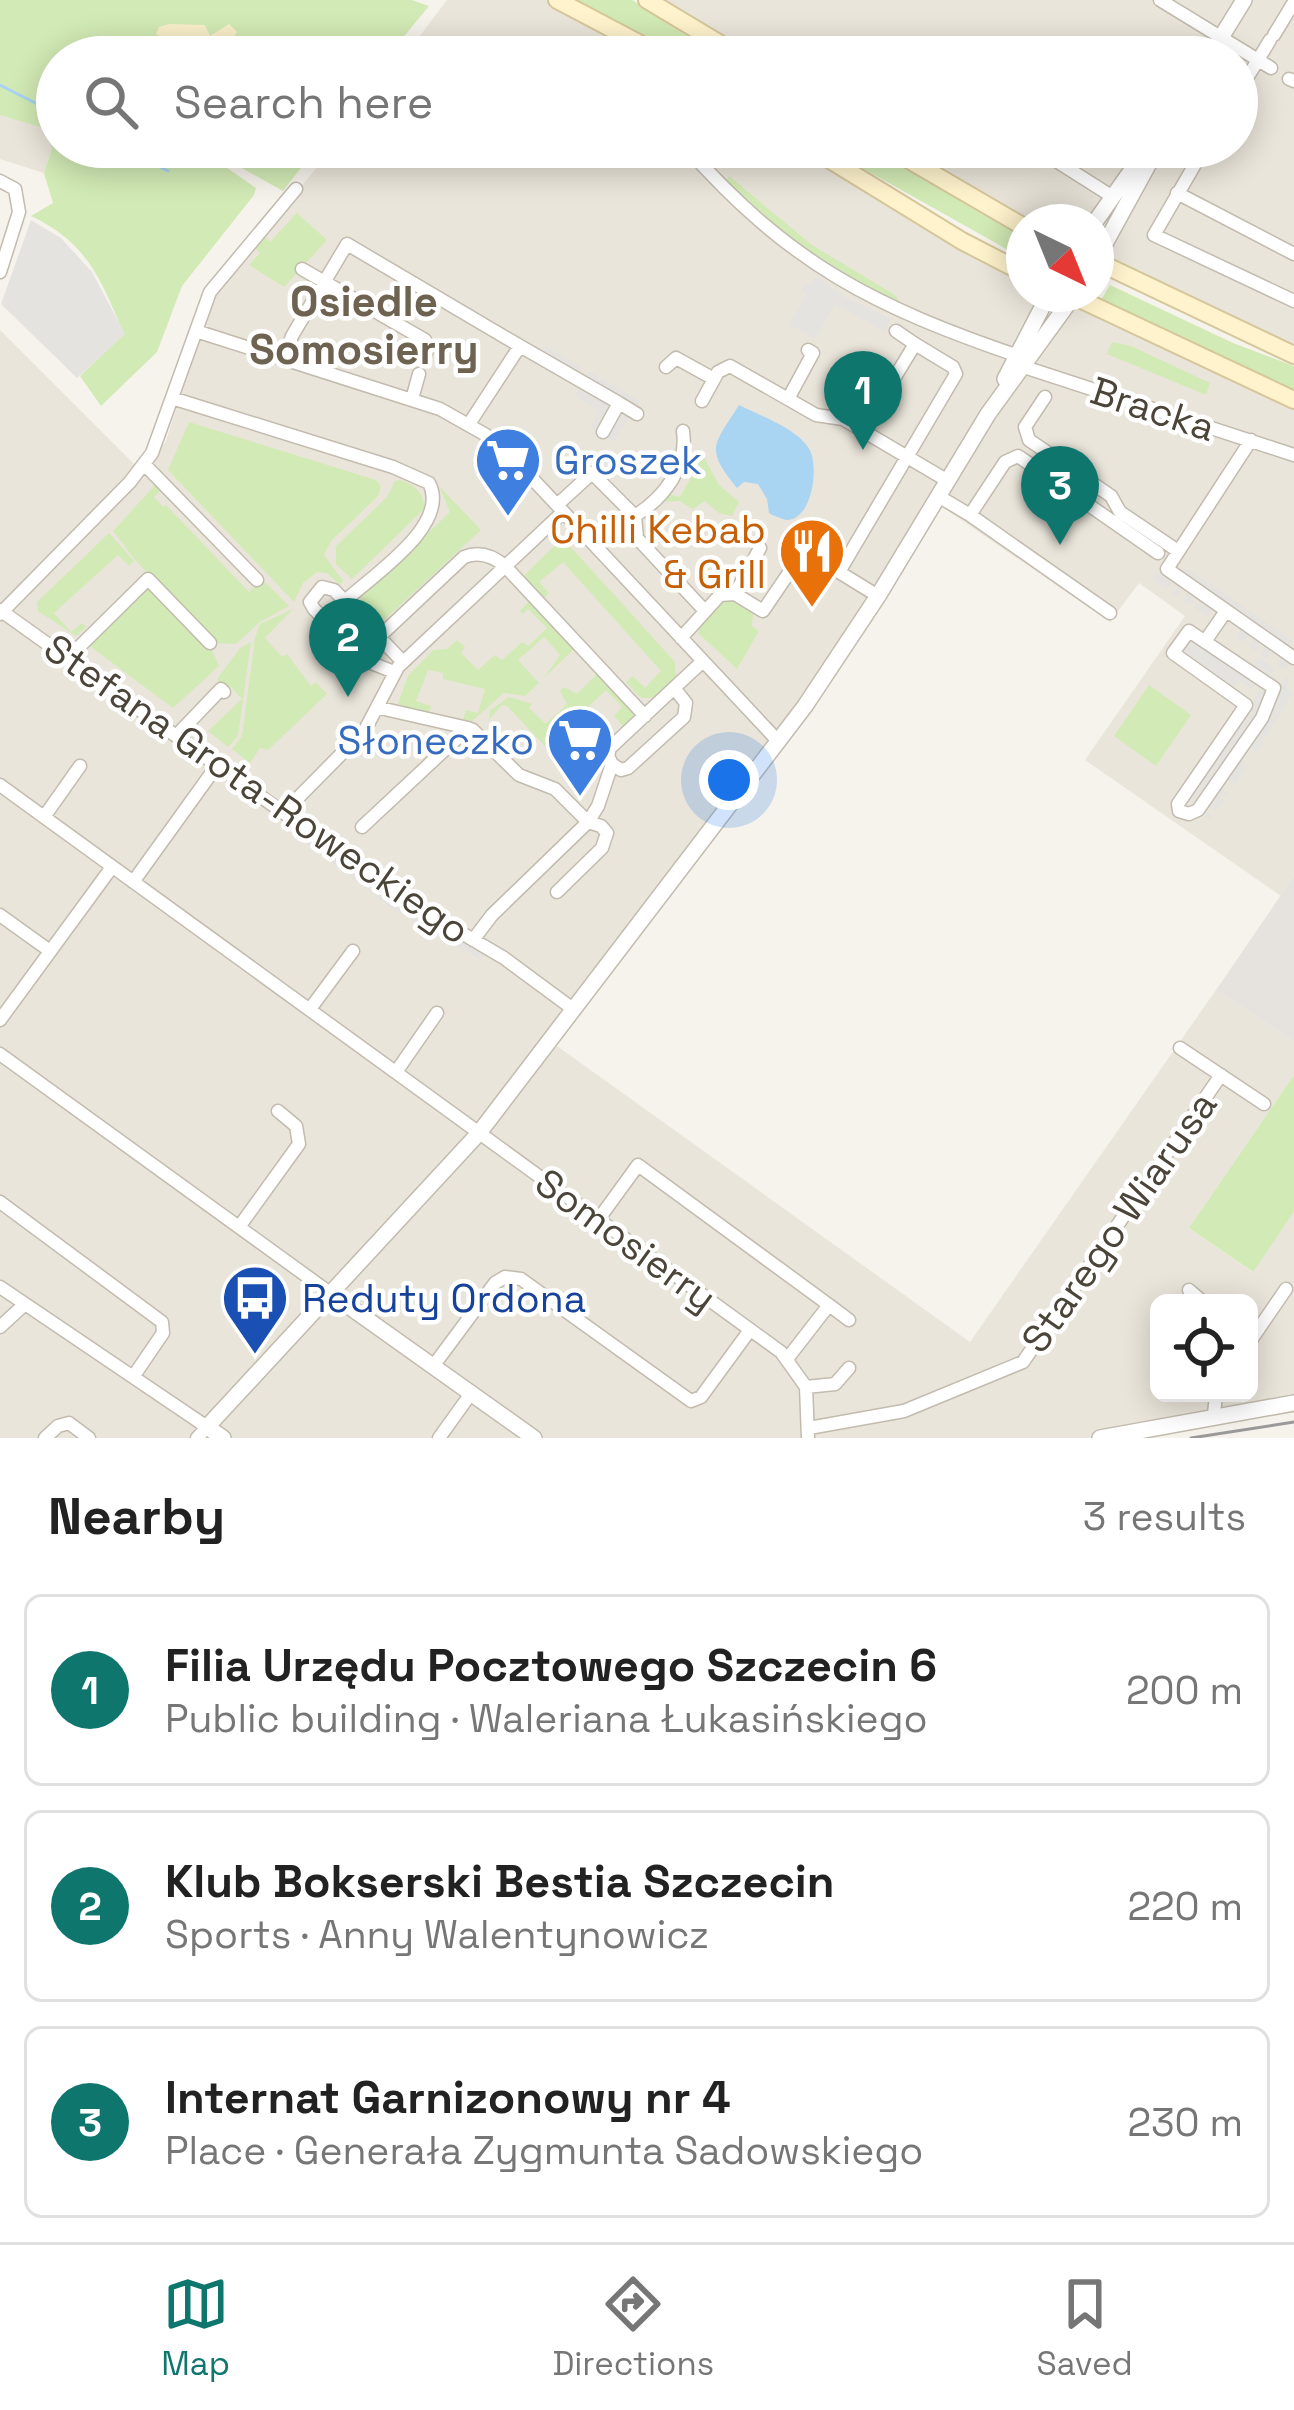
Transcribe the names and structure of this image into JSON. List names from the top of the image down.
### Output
{
  "streets": {
    "street": [
      "Bracka",
      "Stefana Grota-Roweckiego",
      "Starego Wiarusa",
      "Somosierry"
    ]
  },
  "crossings": [
    ["Starego Wiarusa", "Somosierry"]
  ],
  "districts": ["Osiedle Somosierry"],
  "places": {
    "supermarket": ["Groszek", "Słoneczko"],
    "restaurant": ["Chilli Kebab & Grill"],
    "bus stop": ["Reduty Ordona"]
  },
  "north": "bottom right",
  "page": {
    "search": "Search here",
    "pins": ["1", "3", "2"],
    "heading": ["Nearby", "3 results"],
    "list": [
      {
        "mark": "1",
        "name": "Filia Urzędu Pocztowego Szczecin 6",
        "note": "Public building · Waleriana Łukasińskiego",
        "value": "200 m"
      },
      {
        "mark": "2",
        "name": "Klub Bokserski Bestia Szczecin",
        "note": "Sports · Anny Walentynowicz",
        "value": "220 m"
      },
      {
        "mark": "3",
        "name": "Internat Garnizonowy nr 4",
        "note": "Place · Generała Zygmunta Sadowskiego",
        "value": "230 m"
      }
    ],
    "nav": ["Map", "Directions", "Saved"]
  }
}
